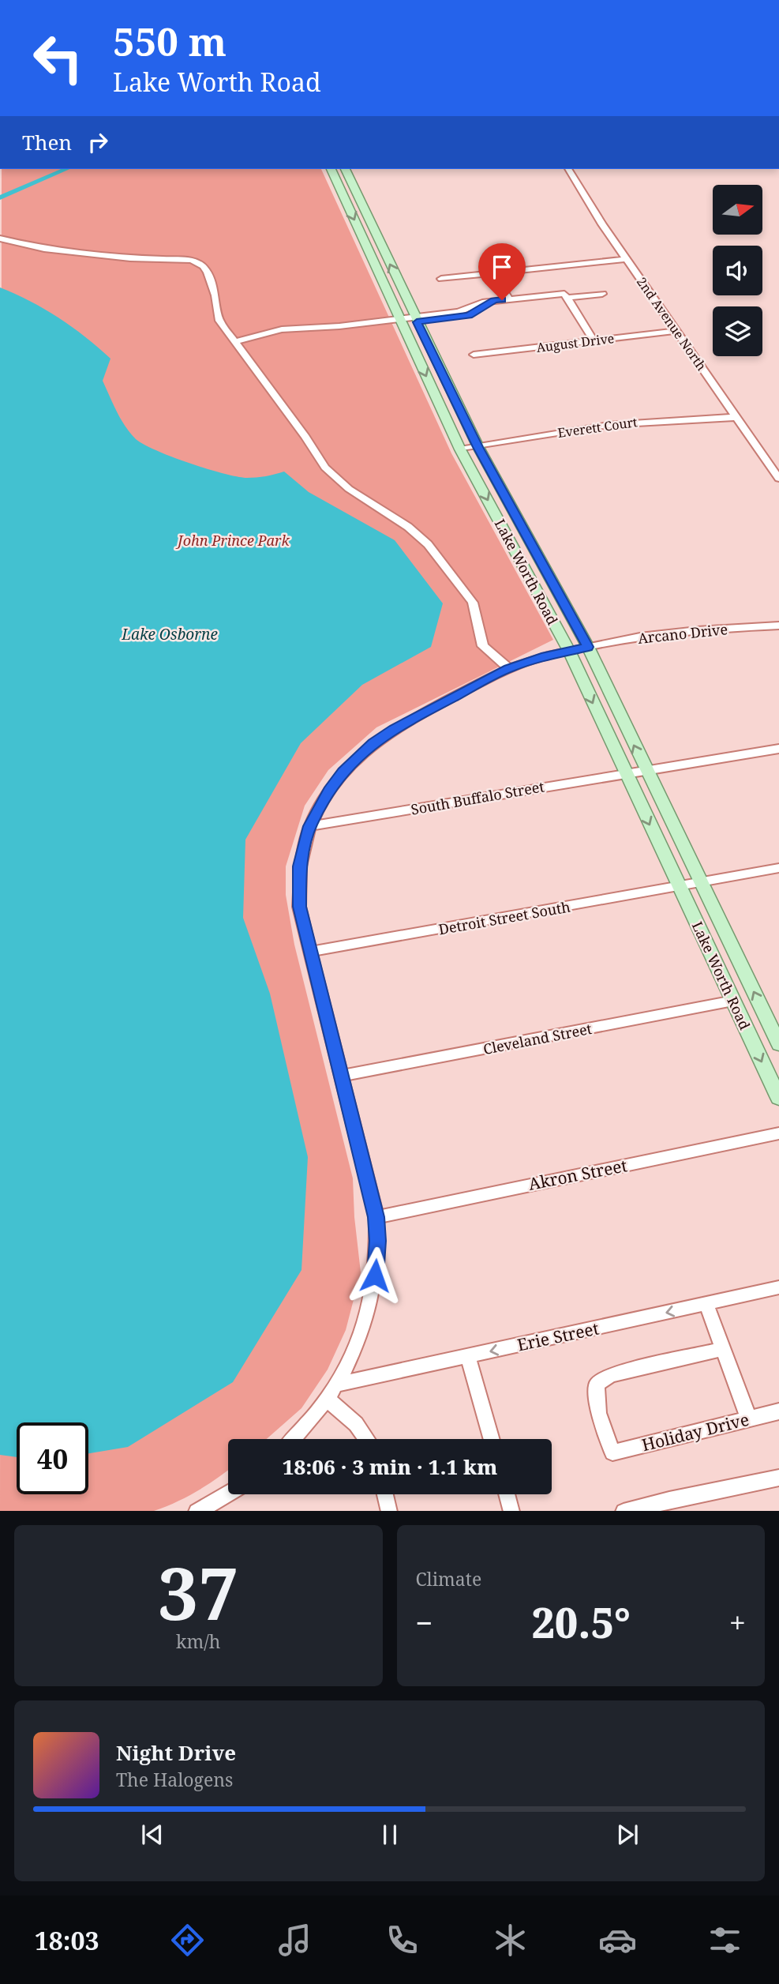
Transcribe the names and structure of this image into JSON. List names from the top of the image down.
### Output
{
  "streets": {
    "main road": ["Lake Worth Road"],
    "street": [
      "2nd Avenue North",
      "August Drive",
      "Everett Court",
      "Arcano Drive",
      "South Buffalo Street",
      "Detroit Street South",
      "Cleveland Street",
      "Akron Street",
      "Erie Street",
      "Holiday Drive"
    ]
  },
  "crossings": [
    ["2nd Avenue North", "August Drive"],
    ["2nd Avenue North", "Everett Court"],
    ["Everett Court", "Lake Worth Road"],
    ["Lake Worth Road", "Arcano Drive"],
    ["Lake Worth Road", "South Buffalo Street"],
    ["Lake Worth Road", "Detroit Street South"],
    ["Lake Worth Road", "Cleveland Street"],
    ["Arcano Drive", "South Buffalo Street"],
    ["Arcano Drive", "Detroit Street South"],
    ["Arcano Drive", "Cleveland Street"],
    ["Arcano Drive", "Akron Street"],
    ["Arcano Drive", "Erie Street"]
  ],
  "one_way": ["Erie Street"],
  "water": ["Lake Osborne"],
  "parks": ["John Prince Park"],
  "north": "right",
  "page": {
    "turn": ["550 m", "Lake Worth Road"],
    "then": "Then",
    "limit": "40",
    "trip": "18:06 · 3 min · 1.1 km",
    "tile": [
      ["37", "km/h"],
      "Climate"
    ],
    "heat": ["−", "20.5°", "+"],
    "song": ["Night Drive", "The Halogens"],
    "tabs": "18:03"
  }
}
